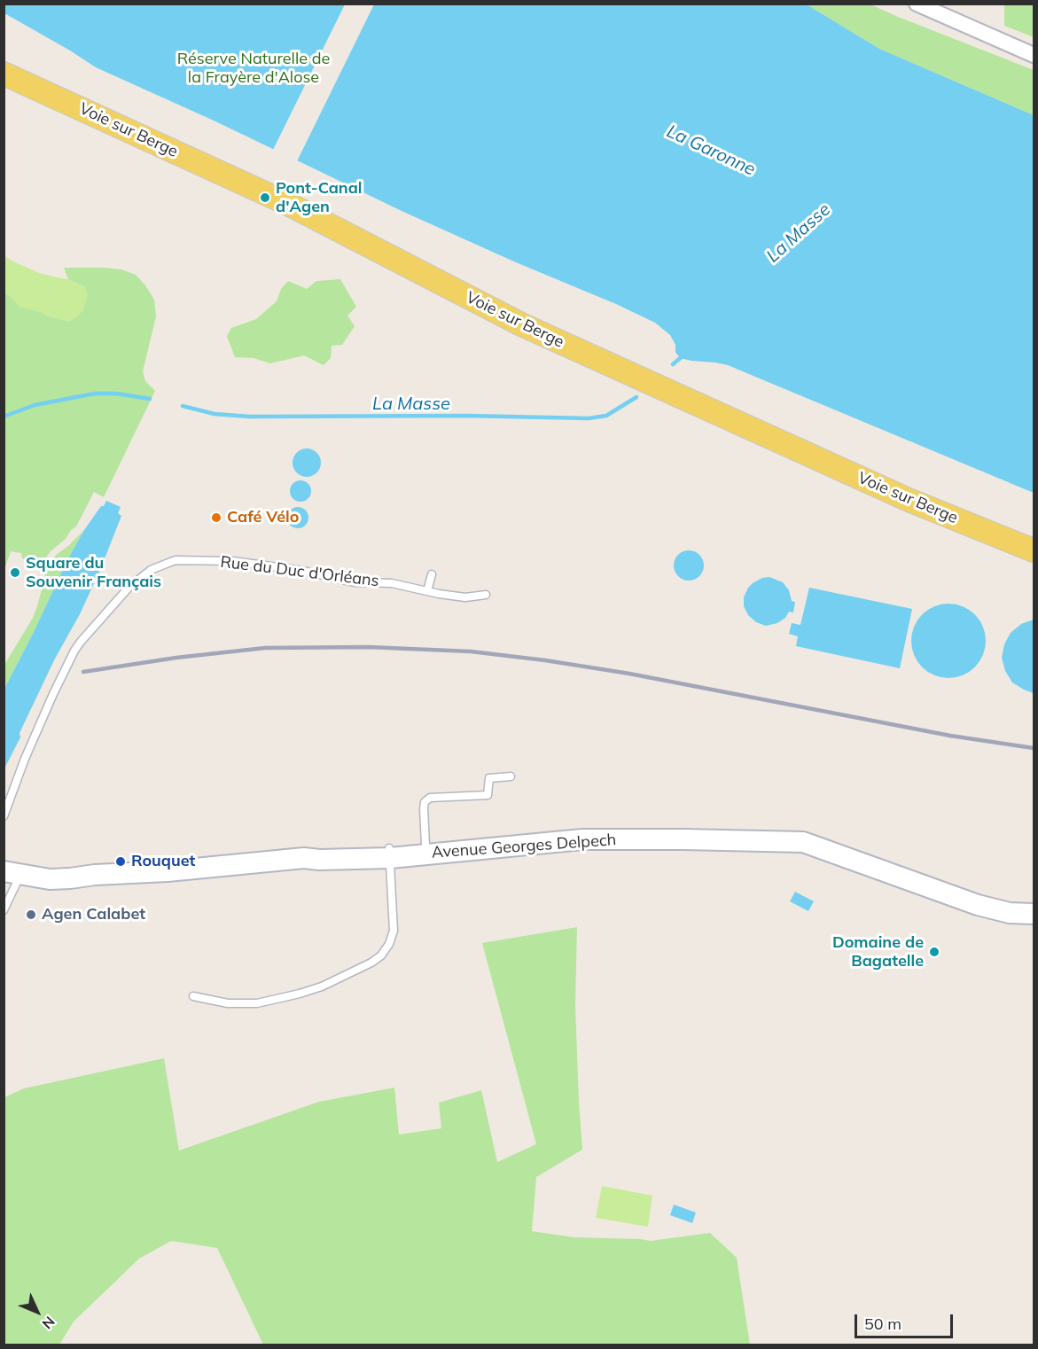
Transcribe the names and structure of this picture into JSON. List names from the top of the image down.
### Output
{
  "streets": {
    "main road": ["Voie sur Berge", "Avenue Georges Delpech"],
    "lane": ["Rue du Duc d'Orléans"]
  },
  "water": ["La Garonne", "La Masse"],
  "parks": ["Réserve Naturelle de la Frayère d'Alose"],
  "places": [
    "Pont-Canal d'Agen",
    "Café Vélo",
    "Square du Souvenir Français",
    "Rouquet",
    "Agen Calabet",
    "Domaine de Bagatelle"
  ],
  "scale_bar": "50 m",
  "north": "bottom right"
}
